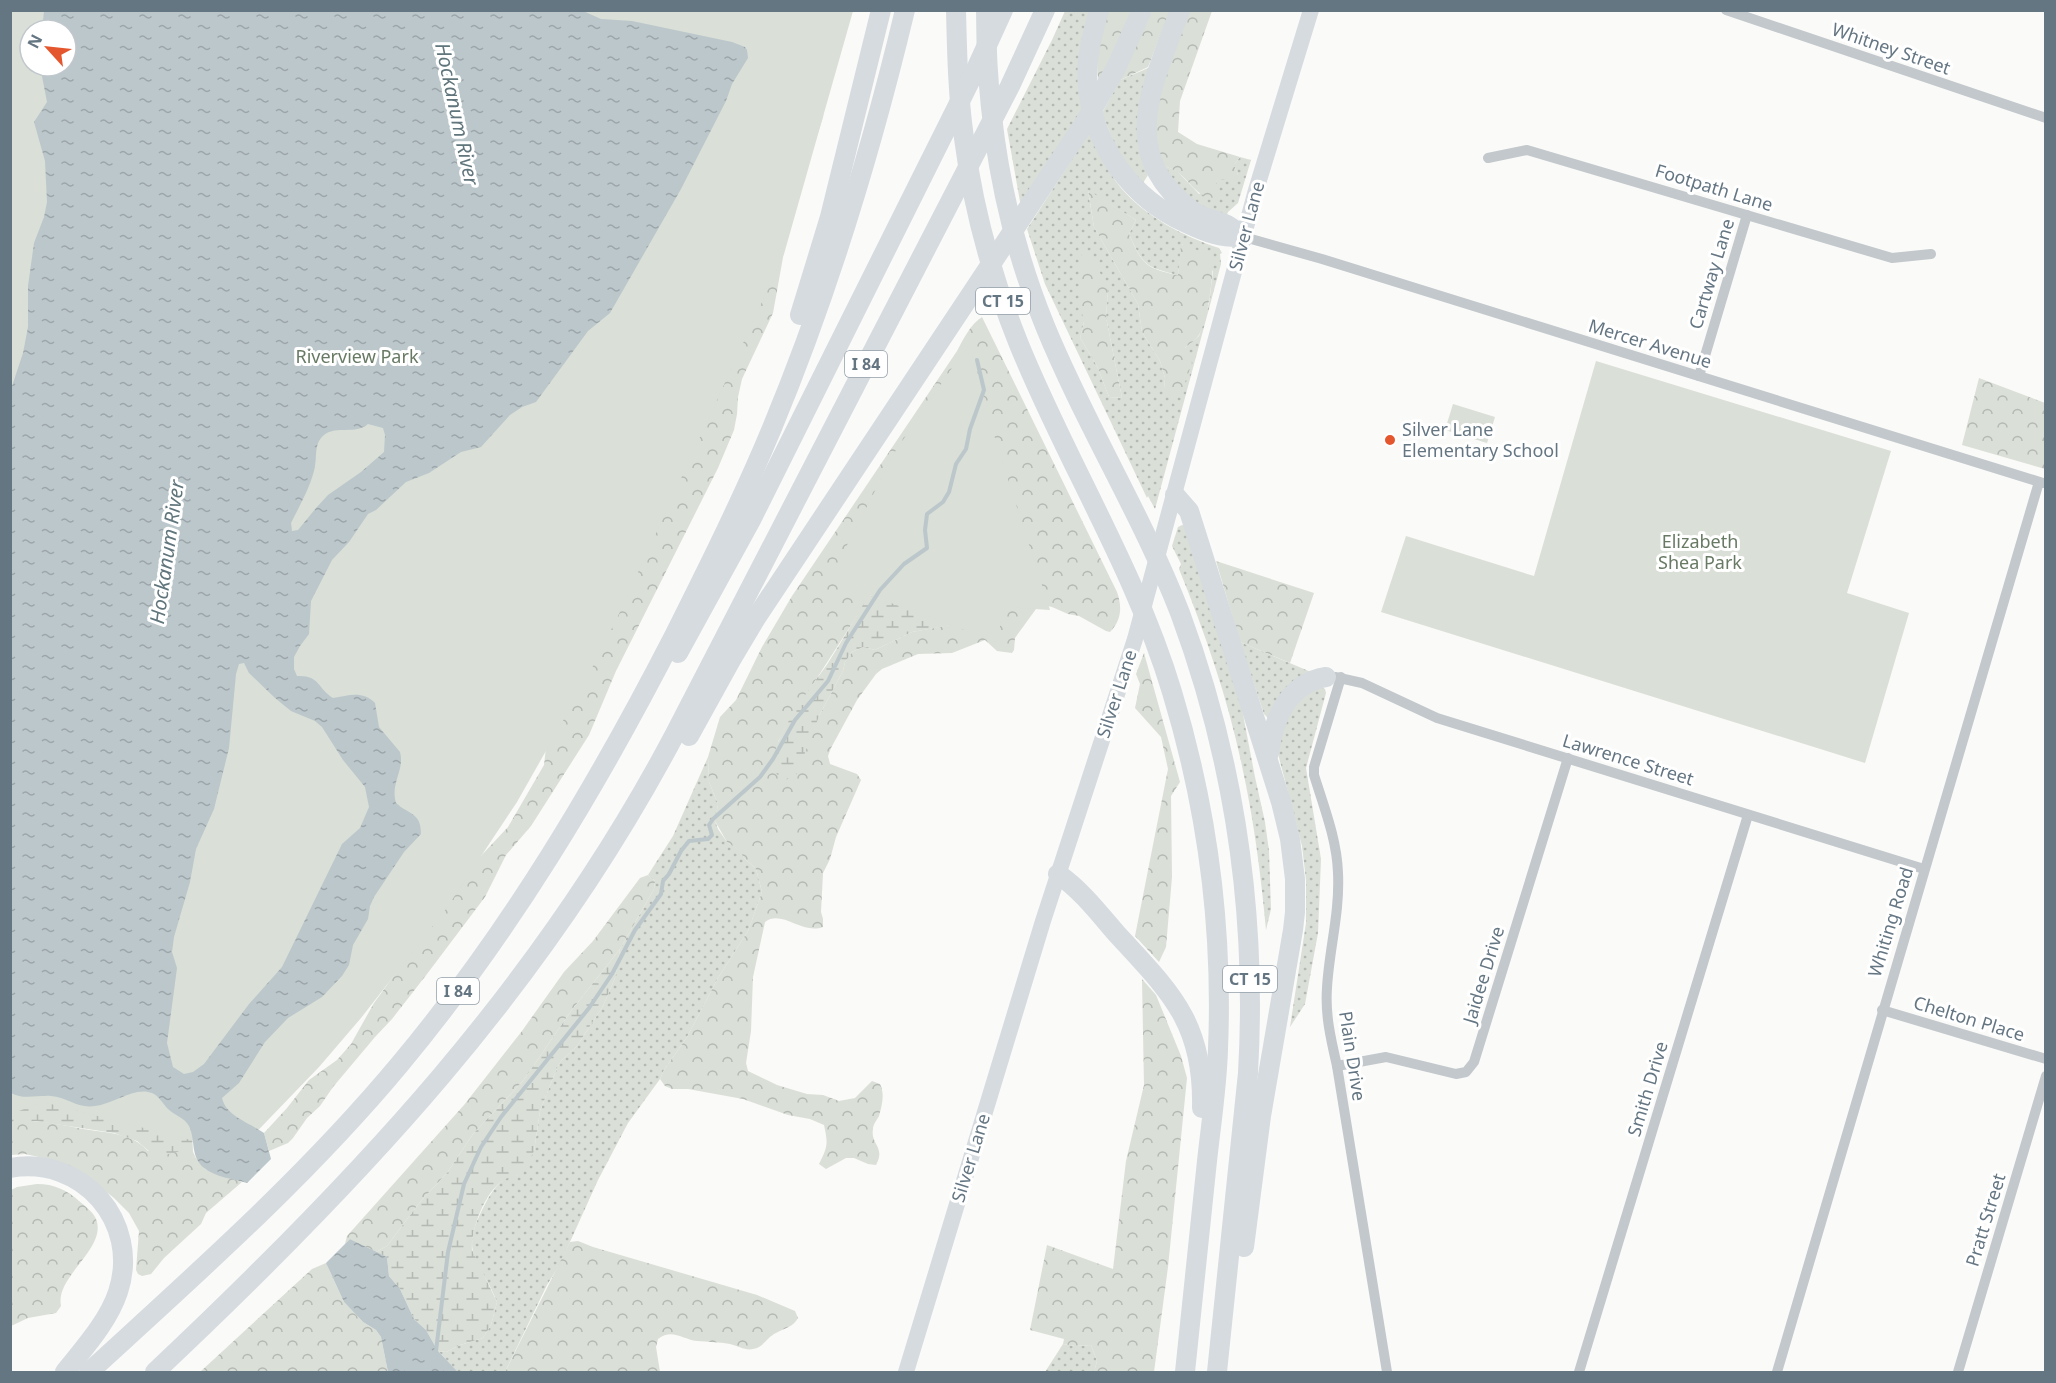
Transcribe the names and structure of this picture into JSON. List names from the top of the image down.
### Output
{
  "streets": {
    "highway": ["CT 15", "I 84"],
    "main road": ["Silver Lane"],
    "street": [
      "Whitney Street",
      "Footpath Lane",
      "Cartway Lane",
      "Mercer Avenue",
      "Lawrence Street",
      "Whiting Road",
      "Jaidee Drive",
      "Chelton Place",
      "Plain Drive",
      "Smith Drive",
      "Pratt Street"
    ]
  },
  "crossings": [
    ["Footpath Lane", "Cartway Lane"],
    ["Silver Lane", "Mercer Avenue"],
    ["Cartway Lane", "Mercer Avenue"],
    ["Mercer Avenue", "Whiting Road"],
    ["Lawrence Street", "Whiting Road"],
    ["Lawrence Street", "Jaidee Drive"],
    ["Lawrence Street", "Plain Drive"],
    ["Lawrence Street", "Smith Drive"],
    ["Whiting Road", "Chelton Place"],
    ["Jaidee Drive", "Plain Drive"]
  ],
  "water": ["Hockanum River"],
  "parks": ["Riverview Park", "Elizabeth Shea Park"],
  "places": ["Silver Lane Elementary School"],
  "north": "top left"
}
